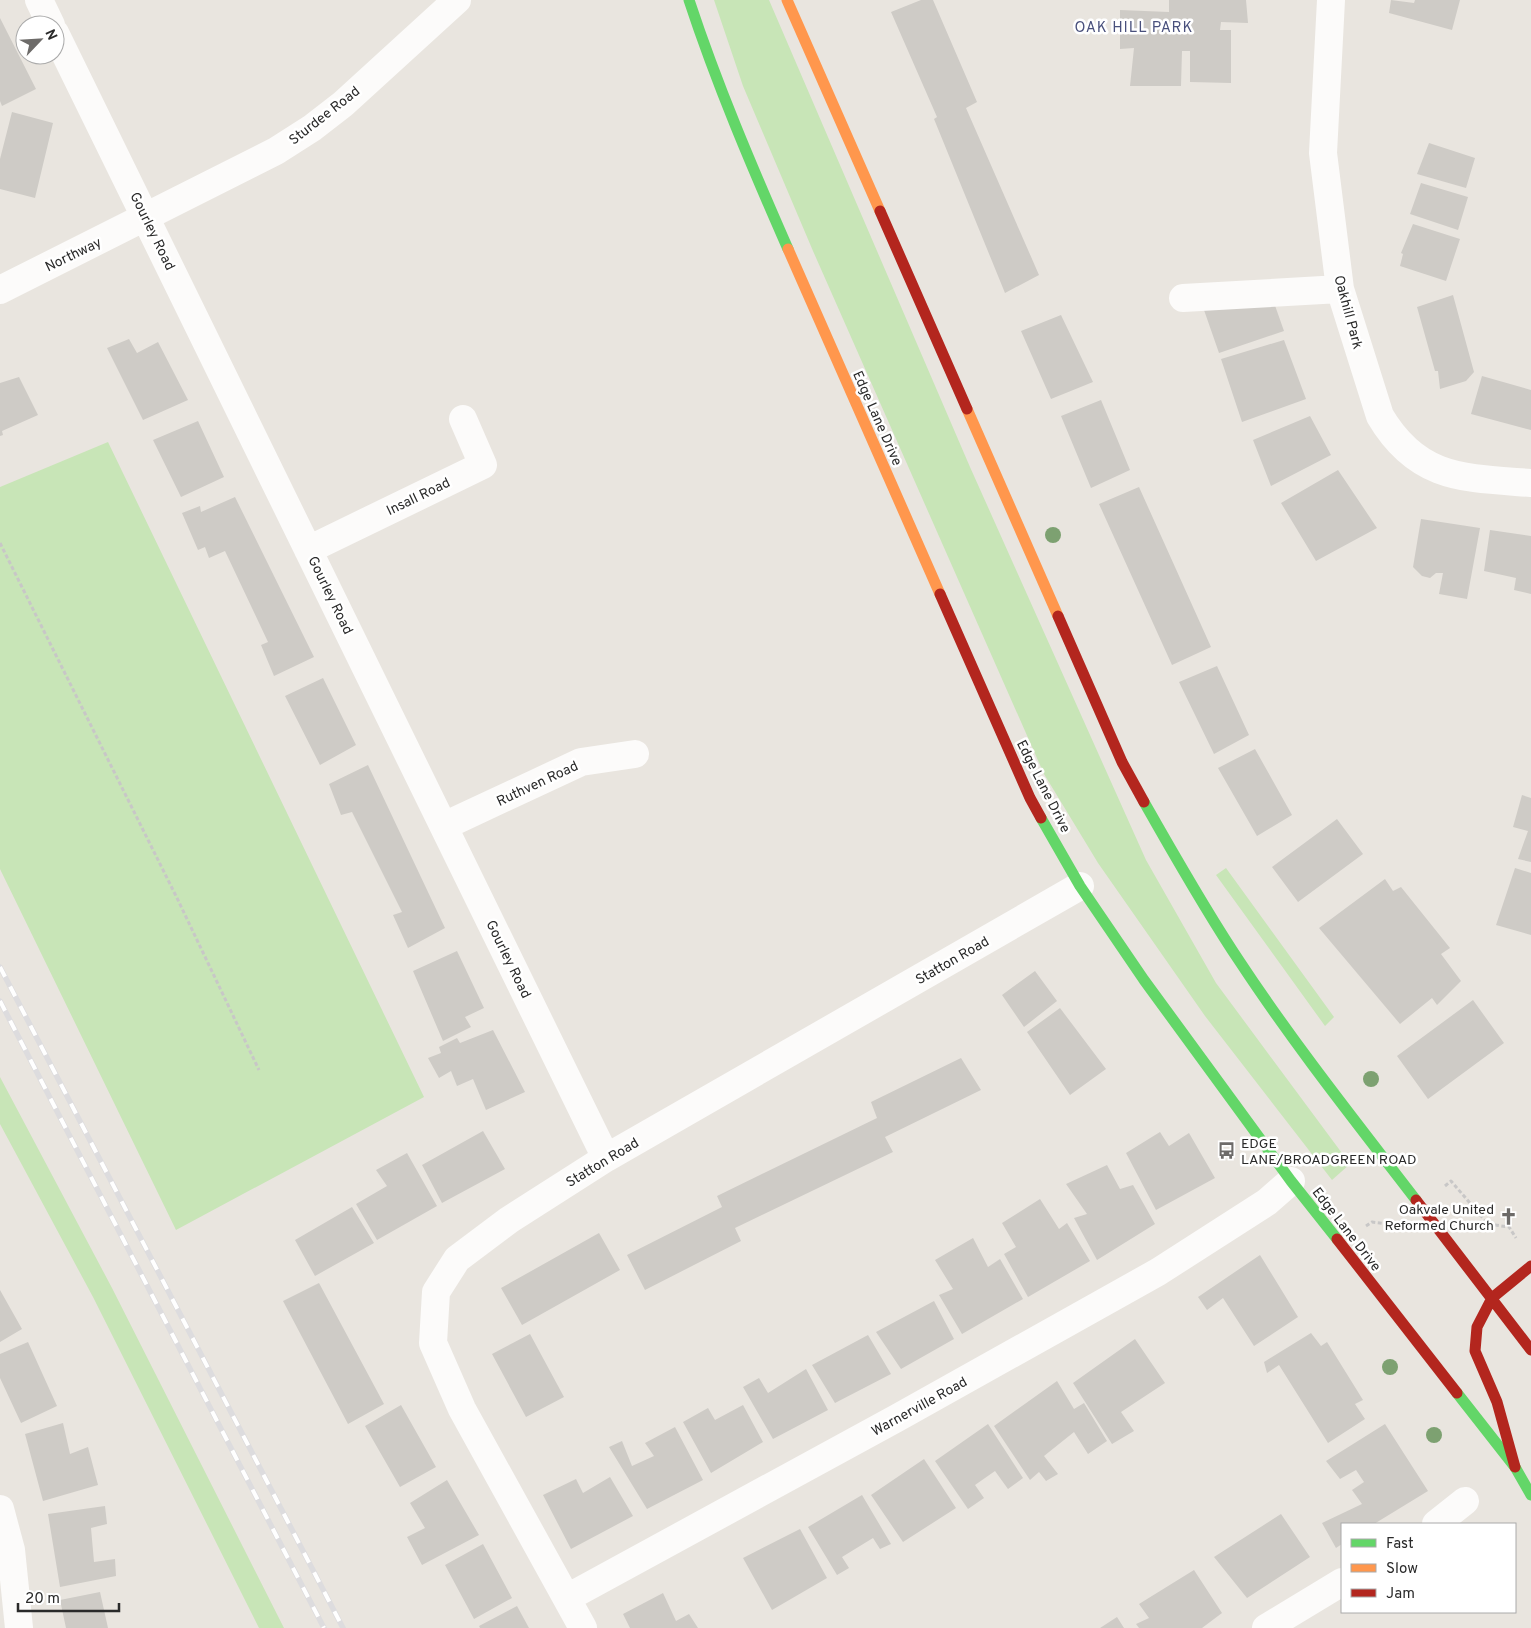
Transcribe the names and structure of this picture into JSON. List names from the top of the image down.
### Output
{
  "streets": {
    "main road": ["Edge Lane Drive"],
    "street": [
      "Sturdee Road",
      "Gourley Road",
      "Northway",
      "Oakhill Park",
      "Insall Road",
      "Ruthven Road",
      "Statton Road",
      "Warnerville Road"
    ]
  },
  "crossings": [
    ["Sturdee Road", "Gourley Road"],
    ["Sturdee Road", "Northway"],
    ["Gourley Road", "Northway"],
    ["Gourley Road", "Insall Road"],
    ["Gourley Road", "Ruthven Road"],
    ["Gourley Road", "Statton Road"],
    ["Edge Lane Drive", "Statton Road"],
    ["Edge Lane Drive", "Warnerville Road"],
    ["Statton Road", "Warnerville Road"]
  ],
  "districts": ["OAK HILL PARK"],
  "places": {
    "bus stop": ["EDGE LANE/BROADGREEN ROAD"],
    "church": ["Oakvale United Reformed Church"]
  },
  "legend": ["Fast", "Slow", "Jam"],
  "scale_bar": "20 m",
  "north": "top right"
}
